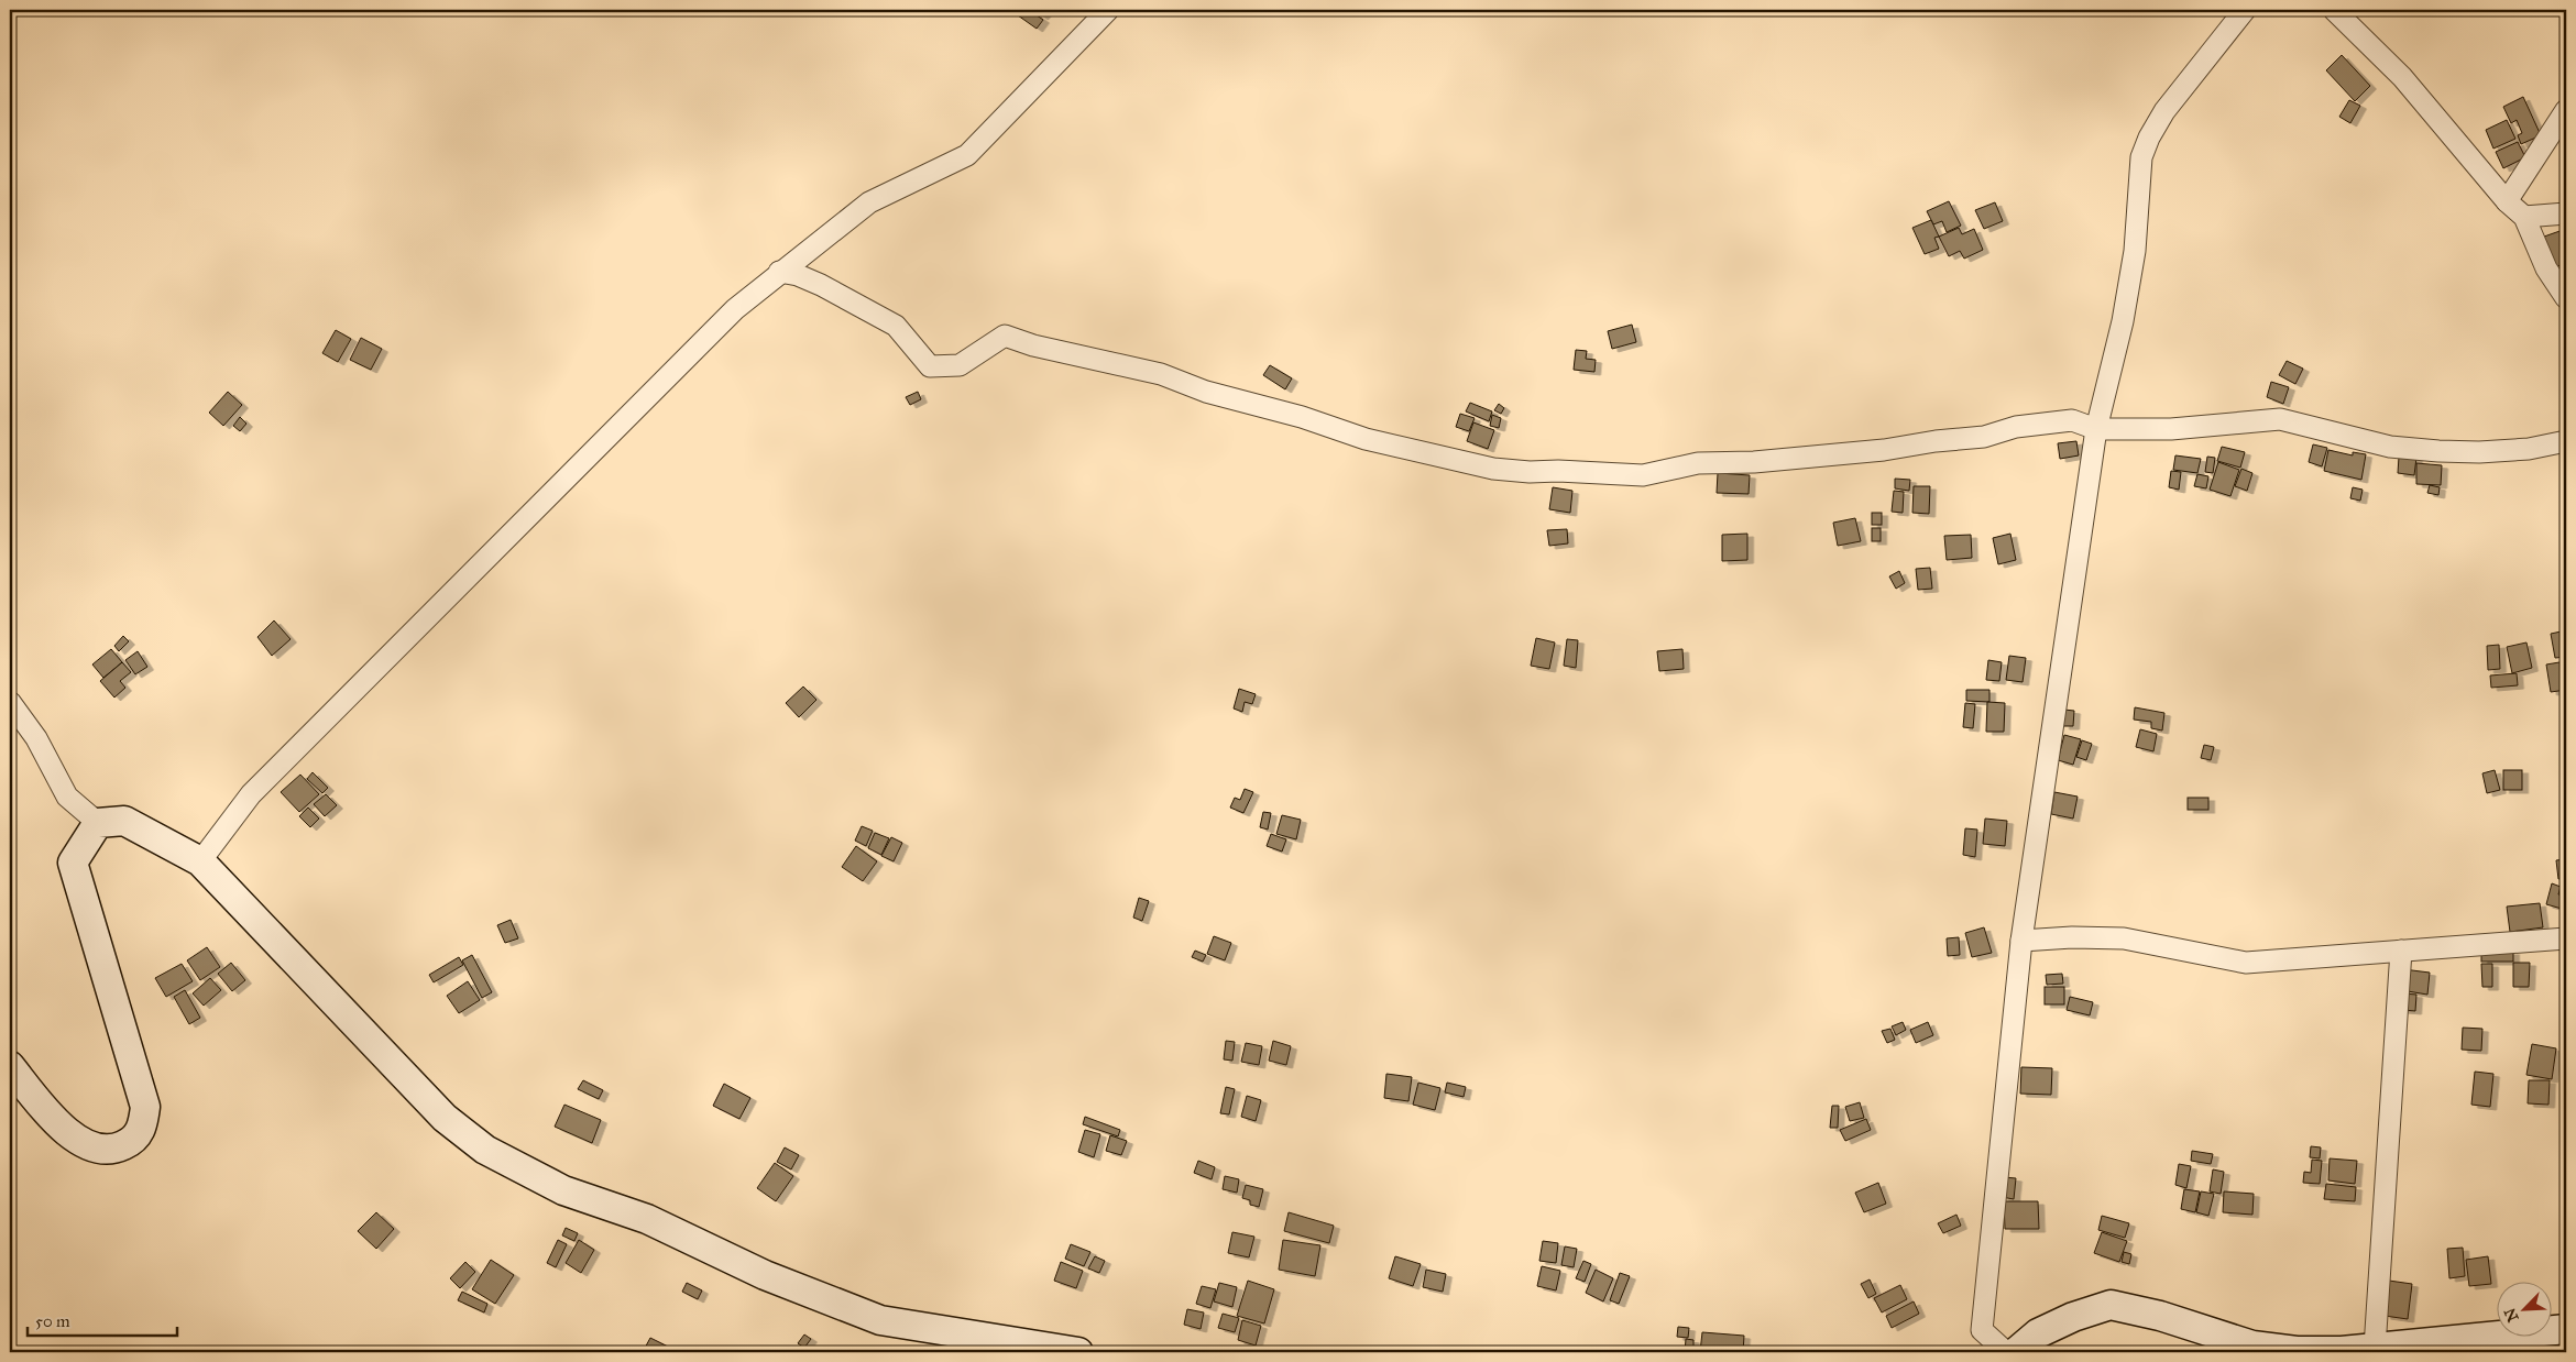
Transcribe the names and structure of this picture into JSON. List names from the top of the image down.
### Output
{
  "scale_bar": "50 m",
  "north": "bottom left"
}
